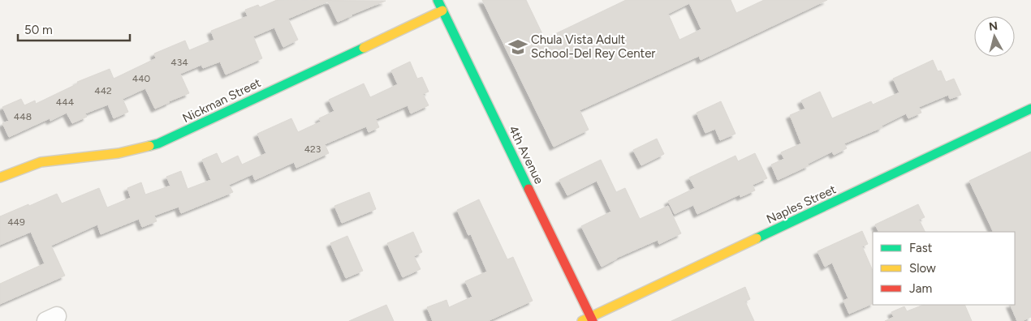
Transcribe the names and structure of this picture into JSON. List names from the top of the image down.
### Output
{
  "streets": {
    "street": ["Nickman Street", "4th Avenue", "Naples Street"]
  },
  "crossings": [
    ["Nickman Street", "4th Avenue"],
    ["4th Avenue", "Naples Street"]
  ],
  "places": {
    "school or university": ["Chula Vista Adult School-Del Rey Center"]
  },
  "house_numbers": [
    "434",
    "440",
    "442",
    "444",
    "448",
    "423",
    "449"
  ],
  "legend": ["Fast", "Slow", "Jam"],
  "scale_bar": "50 m",
  "north": "top"
}
